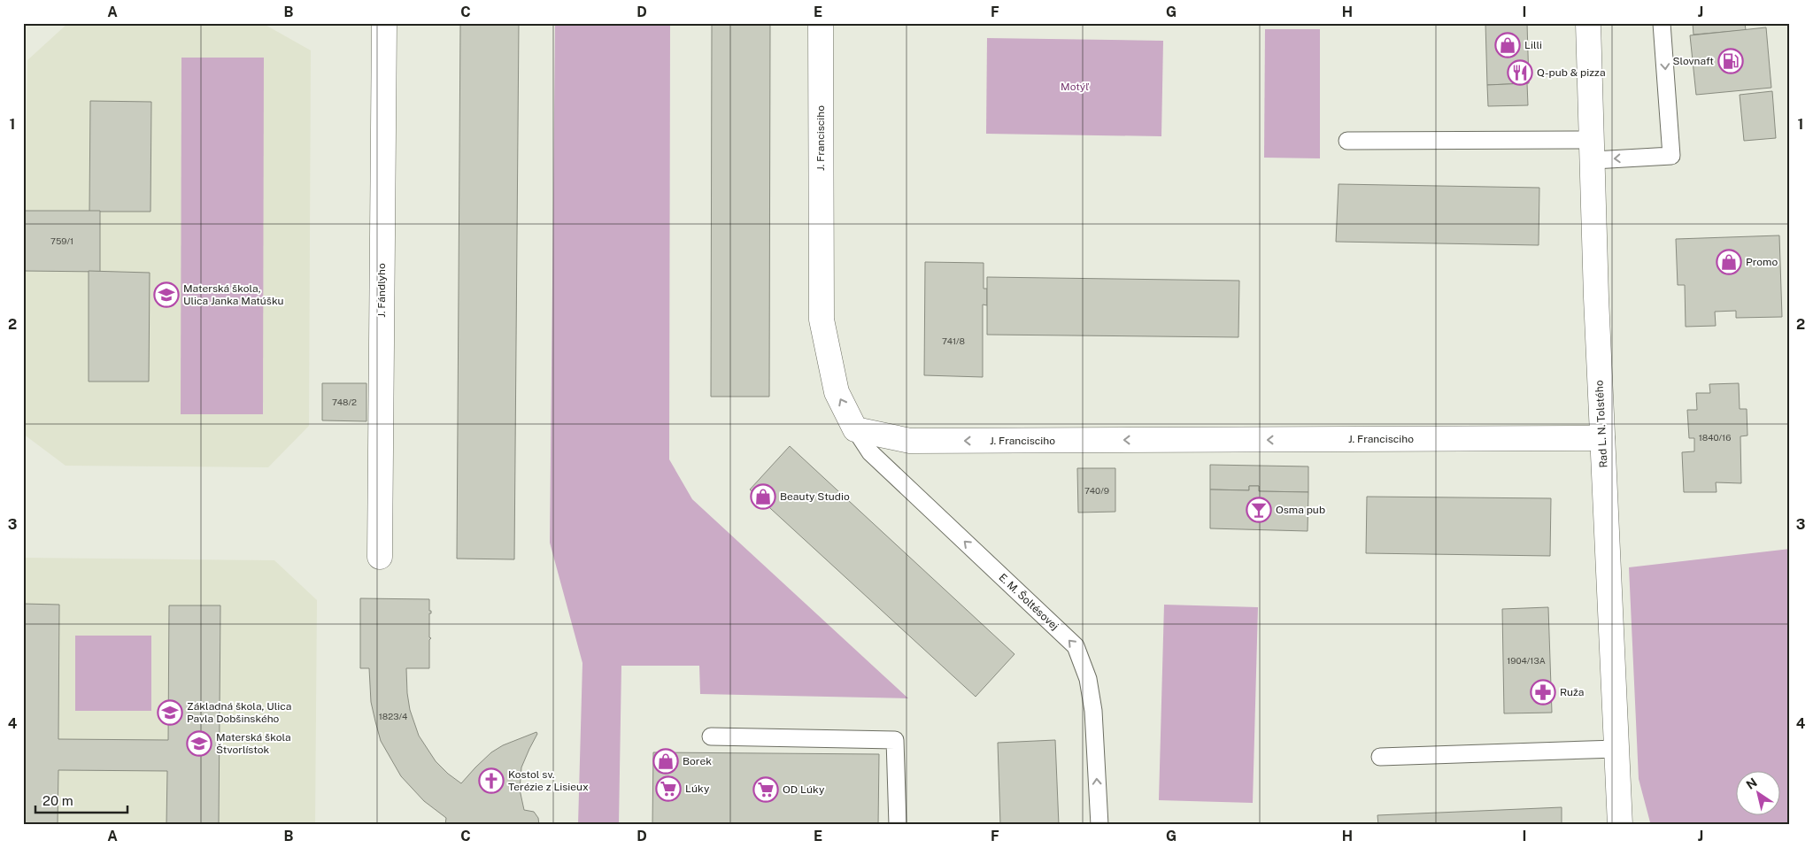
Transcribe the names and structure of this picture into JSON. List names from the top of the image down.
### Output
{
  "streets": {
    "street": ["J. Francisciho", "J. Fándlyho", "Rad L. N. Tolstého"],
    "lane": ["E. M. Šoltésovej"]
  },
  "crossings": [
    ["J. Francisciho", "Rad L. N. Tolstého"],
    ["J. Francisciho", "E. M. Šoltésovej"]
  ],
  "one_way": ["E. M. Šoltésovej"],
  "parks": ["Motýľ"],
  "places": {
    "shop": [
      "Lilli",
      "Promo",
      "Beauty Studio",
      "Borek"
    ],
    "fuel station": ["Slovnaft"],
    "restaurant": ["Q-pub & pizza"],
    "school or university": ["Materská škola, Ulica Janka Matúšku", "Základná škola, Ulica Pavla Dobšinského", "Materská škola Štvorlístok"],
    "bar": ["Osma pub"],
    "pharmacy": ["Ruža"],
    "church": ["Kostol sv. Terézie z Lisieux"],
    "supermarket": ["Lúky", "OD Lúky"]
  },
  "house_numbers": [
    "759/1",
    "741/8",
    "748/2",
    "1840/16",
    "740/9",
    "1904/13A",
    "1823/4"
  ],
  "scale_bar": "20 m",
  "north": "top left",
  "grid": {
    "columns": [
      "A",
      "B",
      "C",
      "D",
      "E",
      "F",
      "G",
      "H",
      "I",
      "J"
    ],
    "rows": [
      "1",
      "2",
      "3",
      "4"
    ]
  }
}
